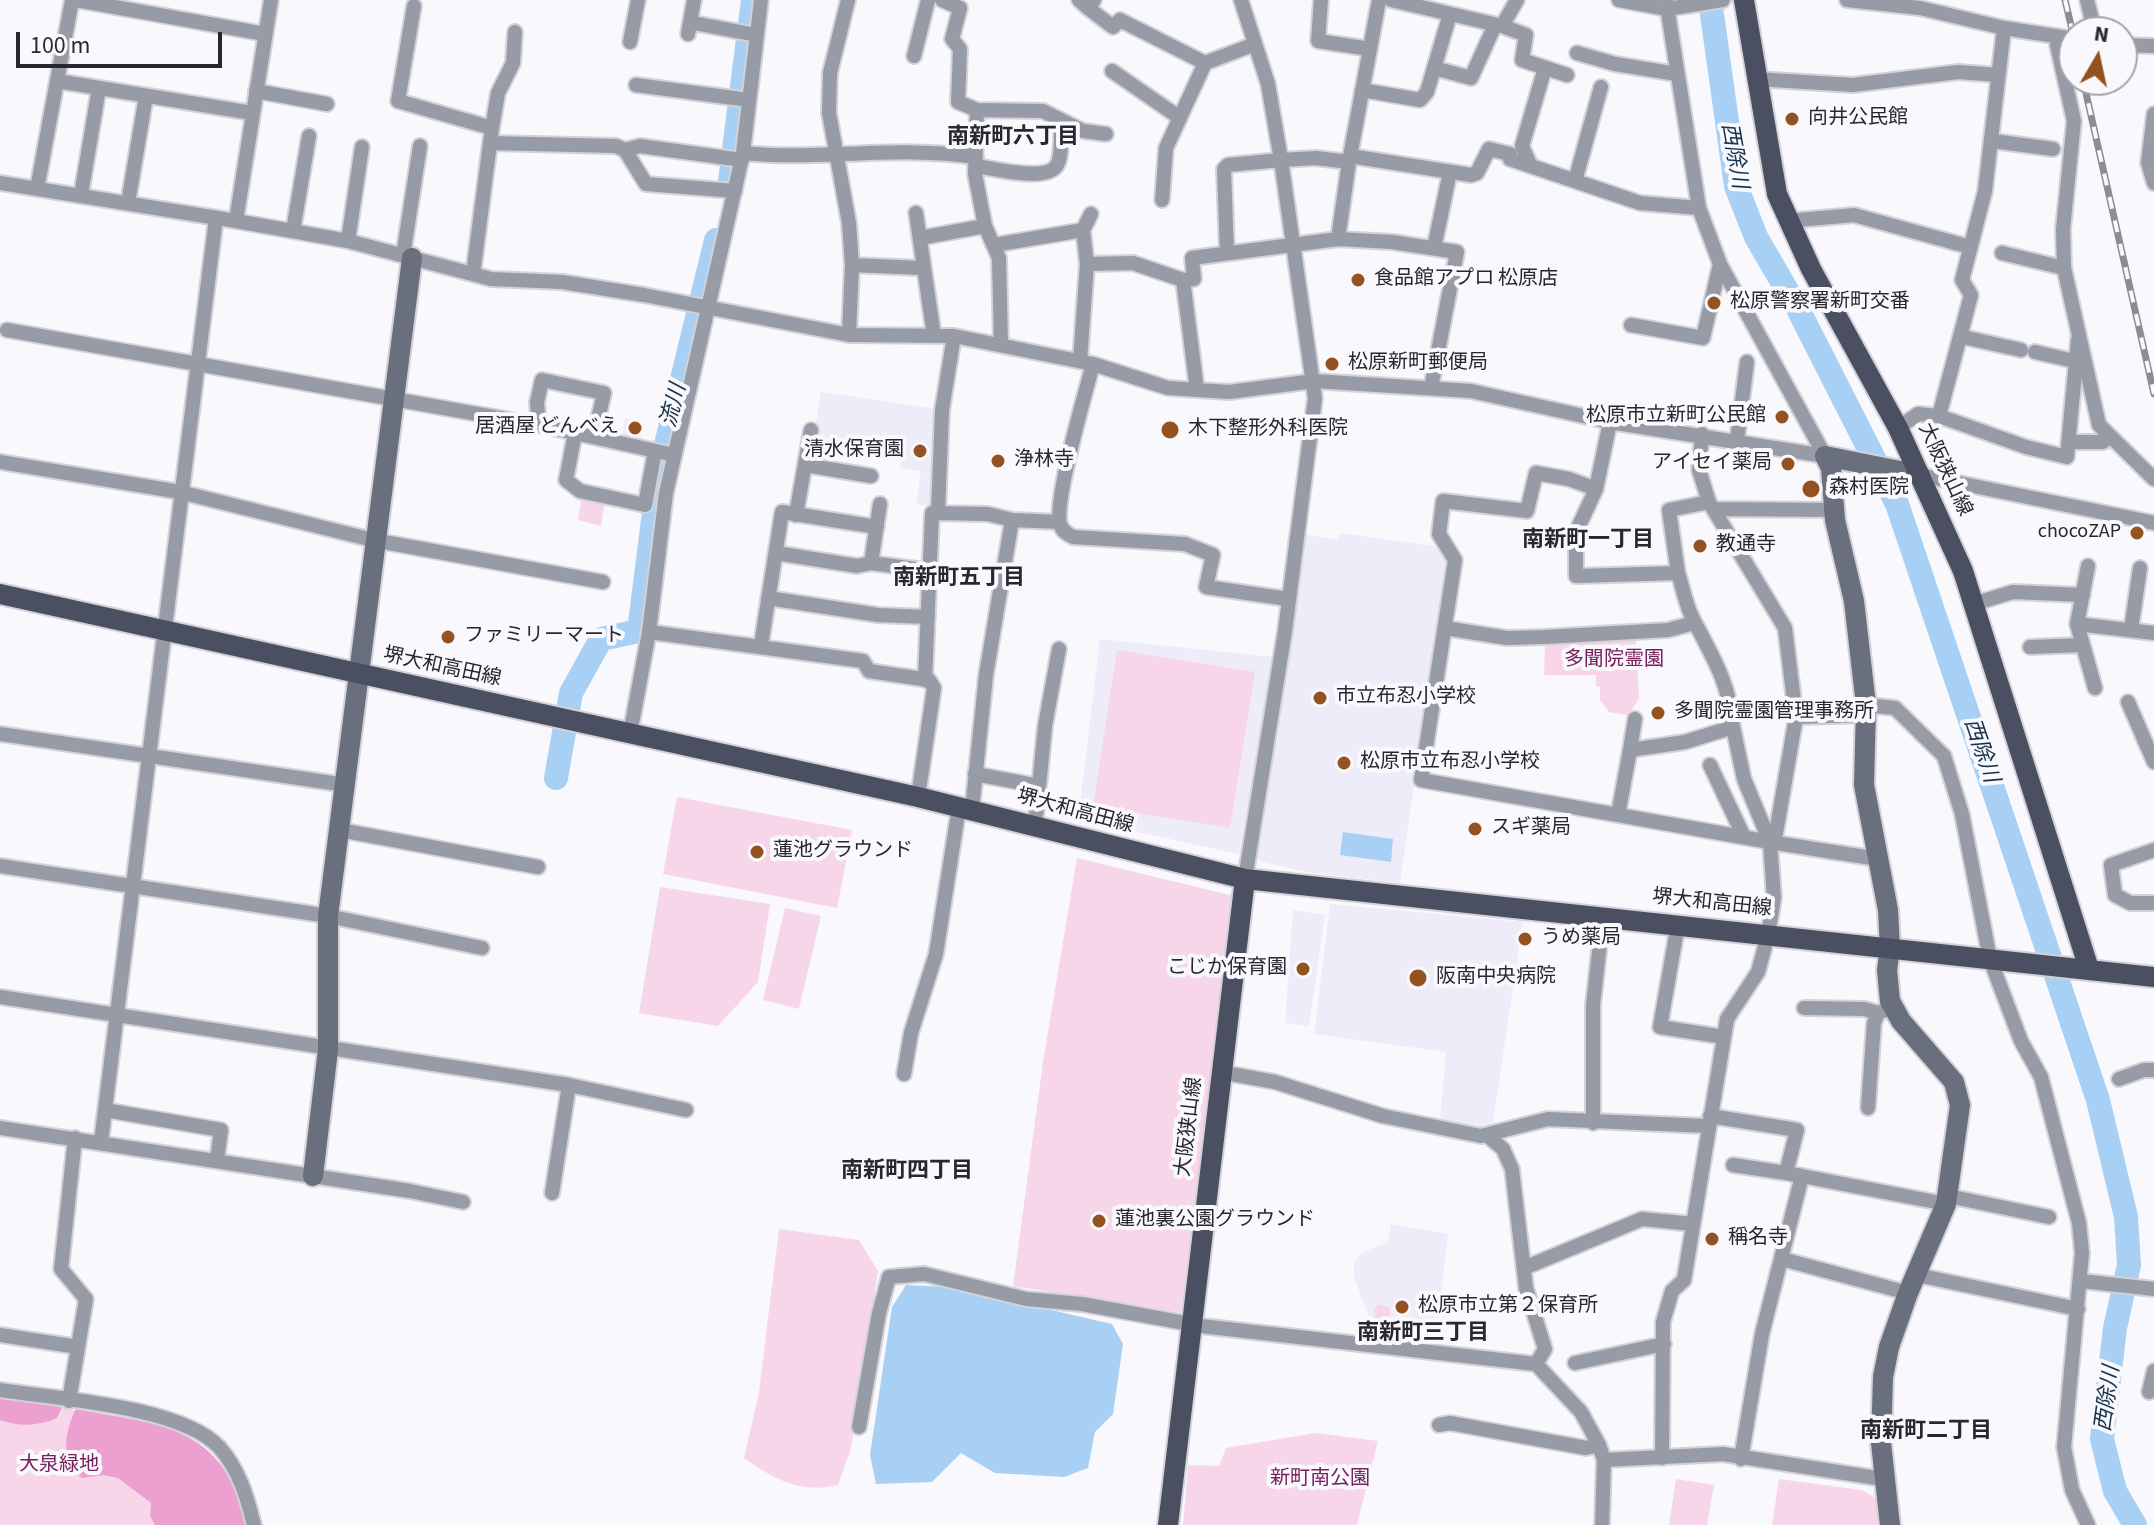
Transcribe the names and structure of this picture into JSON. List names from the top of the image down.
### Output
{
  "streets": {
    "main road": ["大阪狭山線", "堺大和高田線"]
  },
  "crossings": [
    ["大阪狭山線", "堺大和高田線"]
  ],
  "districts": [
    "南新町六丁目",
    "南新町一丁目",
    "南新町五丁目",
    "南新町四丁目",
    "南新町三丁目",
    "南新町二丁目"
  ],
  "water": ["西除川", "流川"],
  "parks": ["多聞院霊園", "大泉緑地", "新町南公園"],
  "places": [
    "向井公民館",
    "食品館アプロ 松原店",
    "松原警察署新町交番",
    "松原新町郵便局",
    "松原市立新町公民館",
    "居酒屋 どんべえ",
    "木下整形外科医院",
    "清水保育園",
    "浄林寺",
    "アイセイ薬局",
    "森村医院",
    "chocoZAP",
    "教通寺",
    "ファミリーマート",
    "市立布忍小学校",
    "多聞院霊園管理事務所",
    "松原市立布忍小学校",
    "スギ薬局",
    "蓮池グラウンド",
    "うめ薬局",
    "こじか保育園",
    "阪南中央病院",
    "蓮池裏公園グラウンド",
    "稱名寺",
    "松原市立第２保育所"
  ],
  "scale_bar": "100 m",
  "north": "top"
}
